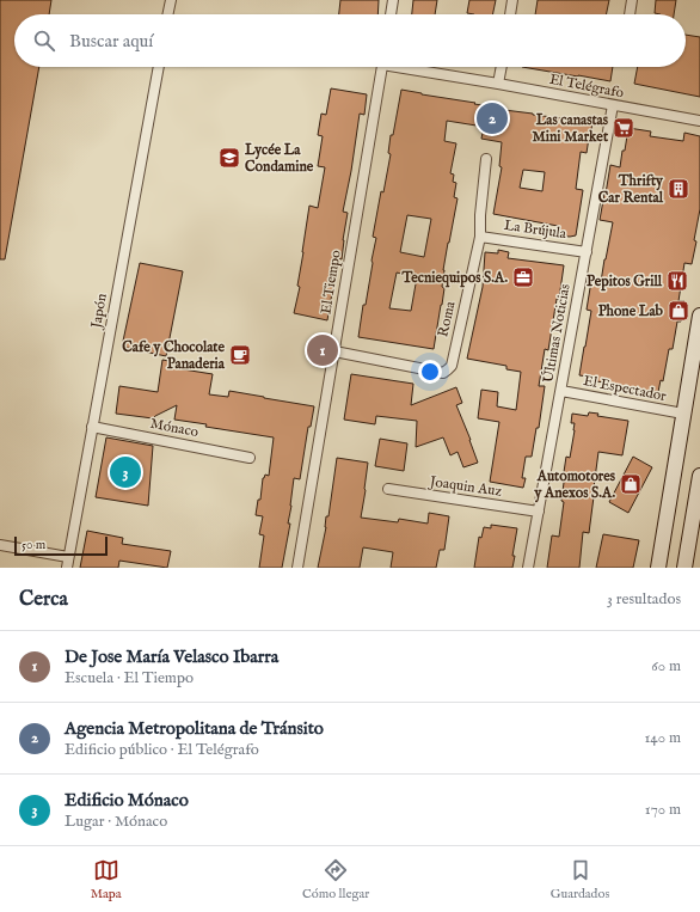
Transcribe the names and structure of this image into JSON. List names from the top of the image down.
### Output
{
  "streets": {
    "street": [
      "El Telégrafo",
      "La Brújula",
      "El Tiempo",
      "Japón",
      "Roma",
      "Últimas Noticias",
      "El Espectador",
      "Mónaco",
      "Joaquin Auz"
    ]
  },
  "crossings": [
    ["El Telégrafo", "Últimas Noticias"],
    ["La Brújula", "Roma"],
    ["La Brújula", "Últimas Noticias"],
    ["El Tiempo", "Roma"],
    ["Japón", "Mónaco"],
    ["Últimas Noticias", "El Espectador"],
    ["Últimas Noticias", "Joaquin Auz"]
  ],
  "places": {
    "supermarket": ["Las canastas Mini Market"],
    "school or university": ["Lycée La Condamine"],
    "building": ["Thrifty Car Rental"],
    "office": ["Tecniequipos S.A."],
    "restaurant": ["Pepitos Grill"],
    "shop": ["Phone Lab", "Automotores y Anexos S.A."],
    "cafe": ["Cafe y Chocolate Panaderia"]
  },
  "scale_bar": "50 m",
  "page": {
    "search": "Buscar aquí",
    "pins": ["2", "1", "3"],
    "scale": "50 m",
    "heading": ["Cerca", "3 resultados"],
    "list": [
      {
        "mark": "1",
        "name": "De Jose María Velasco Ibarra",
        "note": "Escuela · El Tiempo",
        "value": "60 m"
      },
      {
        "mark": "2",
        "name": "Agencia Metropolitana de Tránsito",
        "note": "Edificio público · El Telégrafo",
        "value": "140 m"
      },
      {
        "mark": "3",
        "name": "Edificio Mónaco",
        "note": "Lugar · Mónaco",
        "value": "170 m"
      }
    ],
    "nav": ["Mapa", "Cómo llegar", "Guardados"]
  }
}
